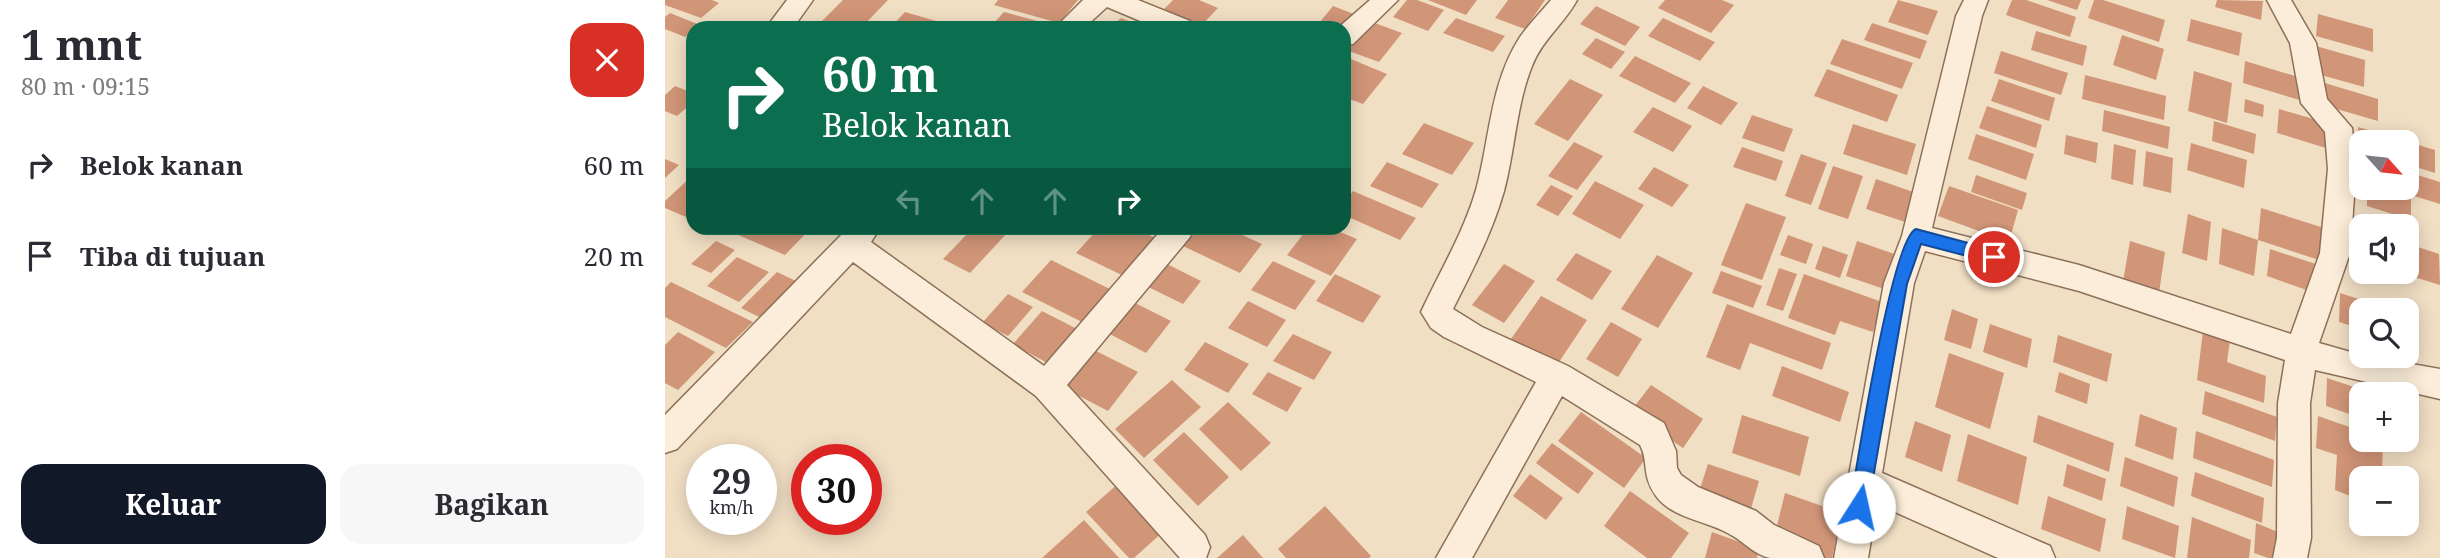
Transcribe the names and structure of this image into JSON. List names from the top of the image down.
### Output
{
  "north": "bottom right",
  "page": {
    "heading": ["1 mnt", "80 m · 09:15"],
    "turn": ["60 m", "Belok kanan"],
    "list": [
      {
        "name": "Belok kanan",
        "value": "60 m"
      },
      {
        "name": "Tiba di tujuan",
        "value": "20 m"
      }
    ],
    "map_buttons": ["+", "−"],
    "speed": "29 km/h",
    "limit": "30",
    "buttons": ["Keluar", "Bagikan"]
  }
}
